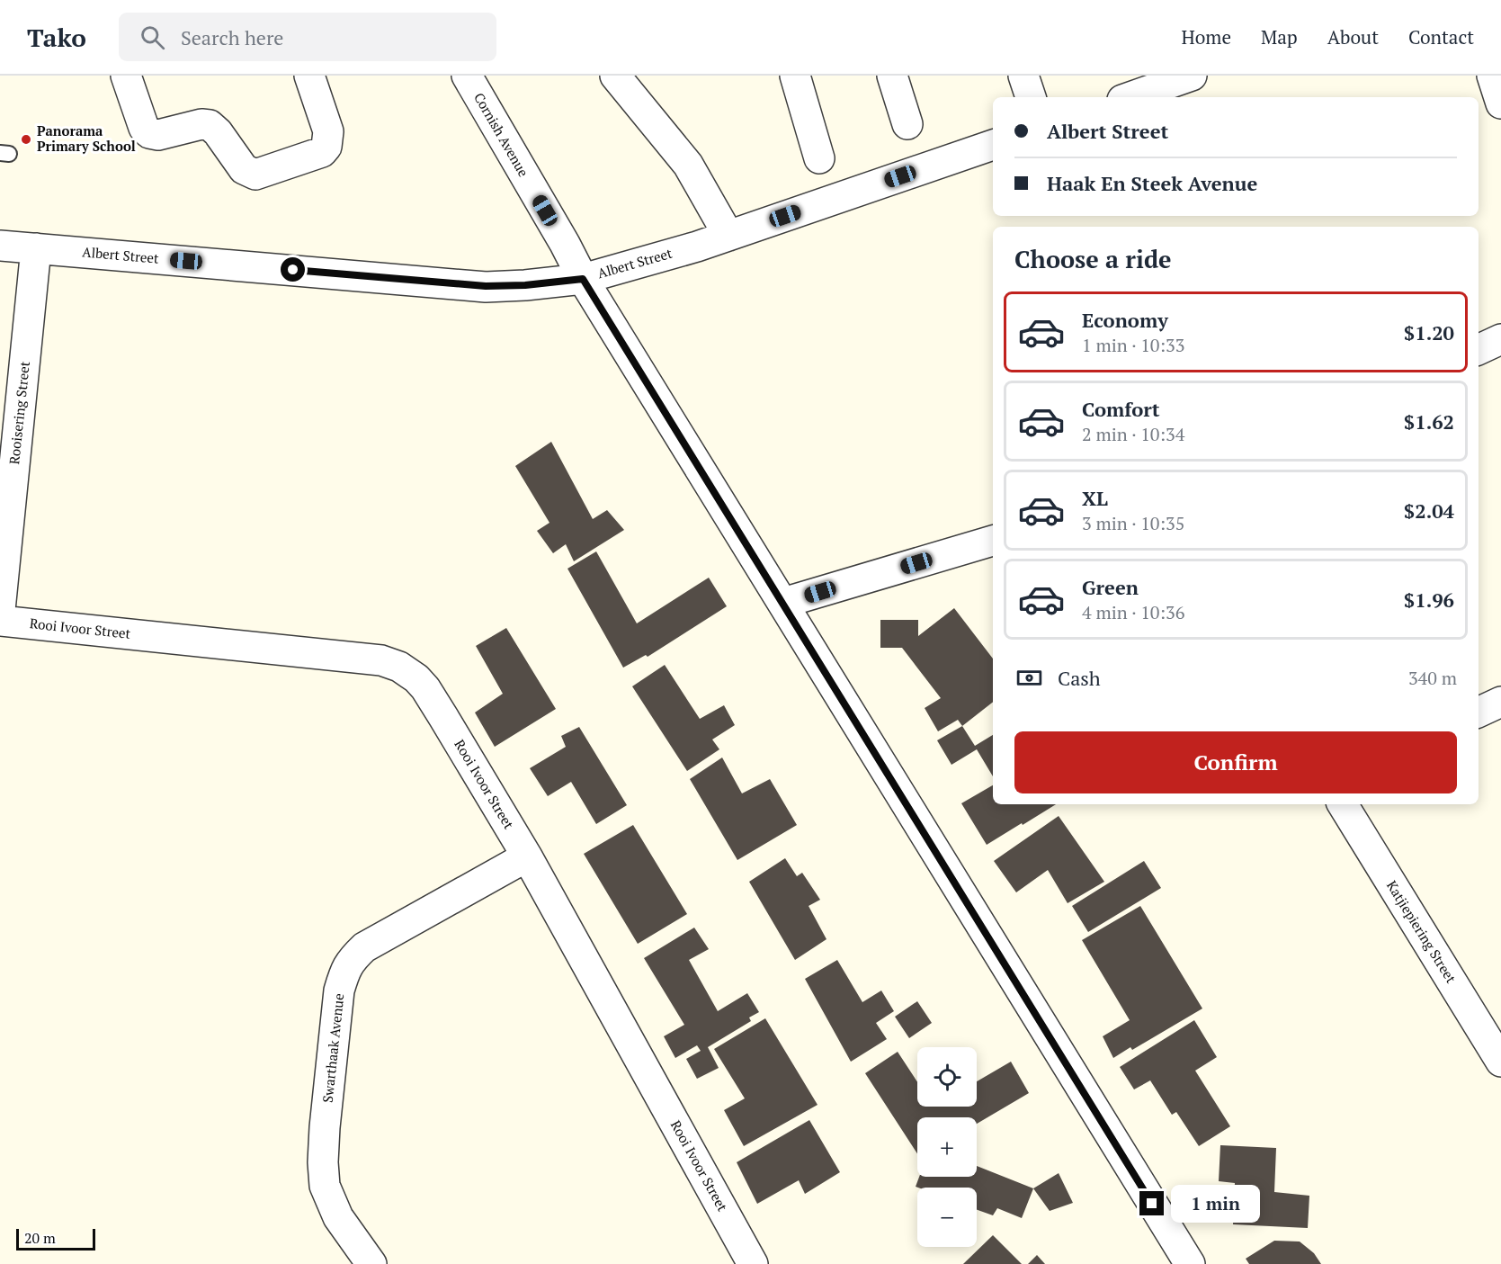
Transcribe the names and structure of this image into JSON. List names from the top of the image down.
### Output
{
  "streets": {
    "street": [
      "Cornish Avenue",
      "Albert Street",
      "Rooisering Street",
      "Rooi Ivoor Street",
      "Katjiepiering Street",
      "Swarthaak Avenue"
    ]
  },
  "crossings": [
    ["Cornish Avenue", "Albert Street"],
    ["Albert Street", "Rooisering Street"],
    ["Rooi Ivoor Street", "Swarthaak Avenue"]
  ],
  "places": ["Panorama Primary School"],
  "scale_bar": "20 m",
  "page": {
    "header": "Tako",
    "search": "Search here",
    "nav": [
      "Home",
      "Map",
      "About",
      "Contact"
    ],
    "banner": ["Albert Street", "Haak En Steek Avenue"],
    "heading": "Choose a ride",
    "list": [
      {
        "name": "Economy",
        "note": "1 min · 10:33",
        "value": "$1.20"
      },
      {
        "name": "Comfort",
        "note": "2 min · 10:34",
        "value": "$1.62"
      },
      {
        "name": "XL",
        "note": "3 min · 10:35",
        "value": "$2.04"
      },
      {
        "name": "Green",
        "note": "4 min · 10:36",
        "value": "$1.96"
      }
    ],
    "pay": ["Cash", "340 m"],
    "buttons": "Confirm",
    "map_buttons": ["+", "−"],
    "bubble": "1 min",
    "scale": "20 m"
  }
}
